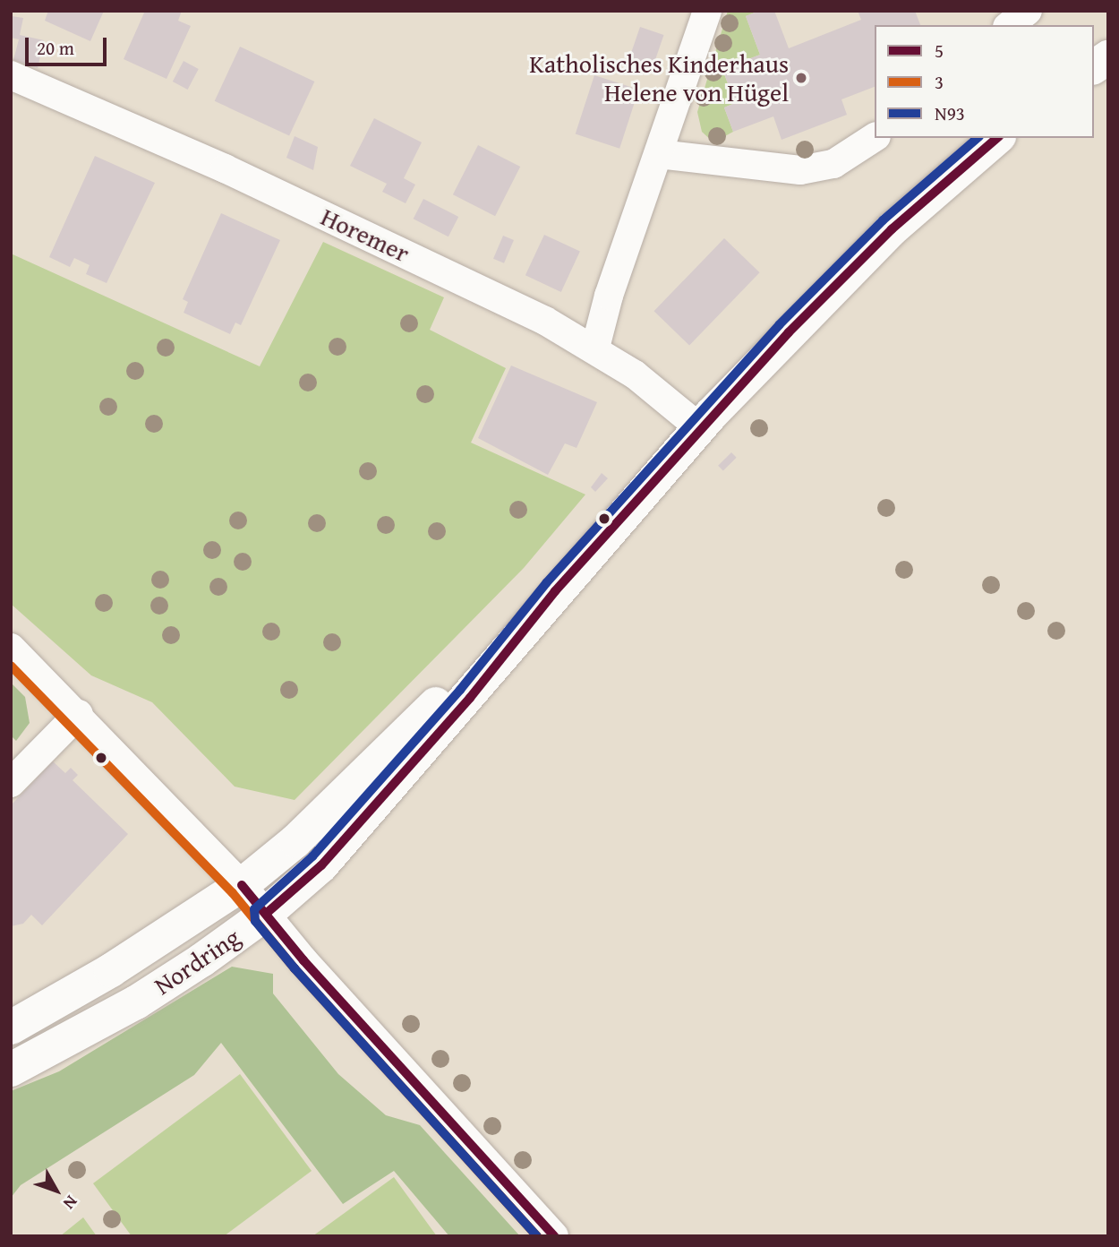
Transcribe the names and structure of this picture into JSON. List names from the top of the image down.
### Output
{
  "streets": {
    "street": ["Horemer", "Nordring"]
  },
  "crossings": [
    ["Horemer", "Nordring"]
  ],
  "places": ["Katholisches Kinderhaus Helene von Hügel"],
  "lines": ["transit line 5", "transit line N93", "transit line 3"],
  "legend": ["5", "3", "N93"],
  "scale_bar": "20 m",
  "north": "bottom right"
}
